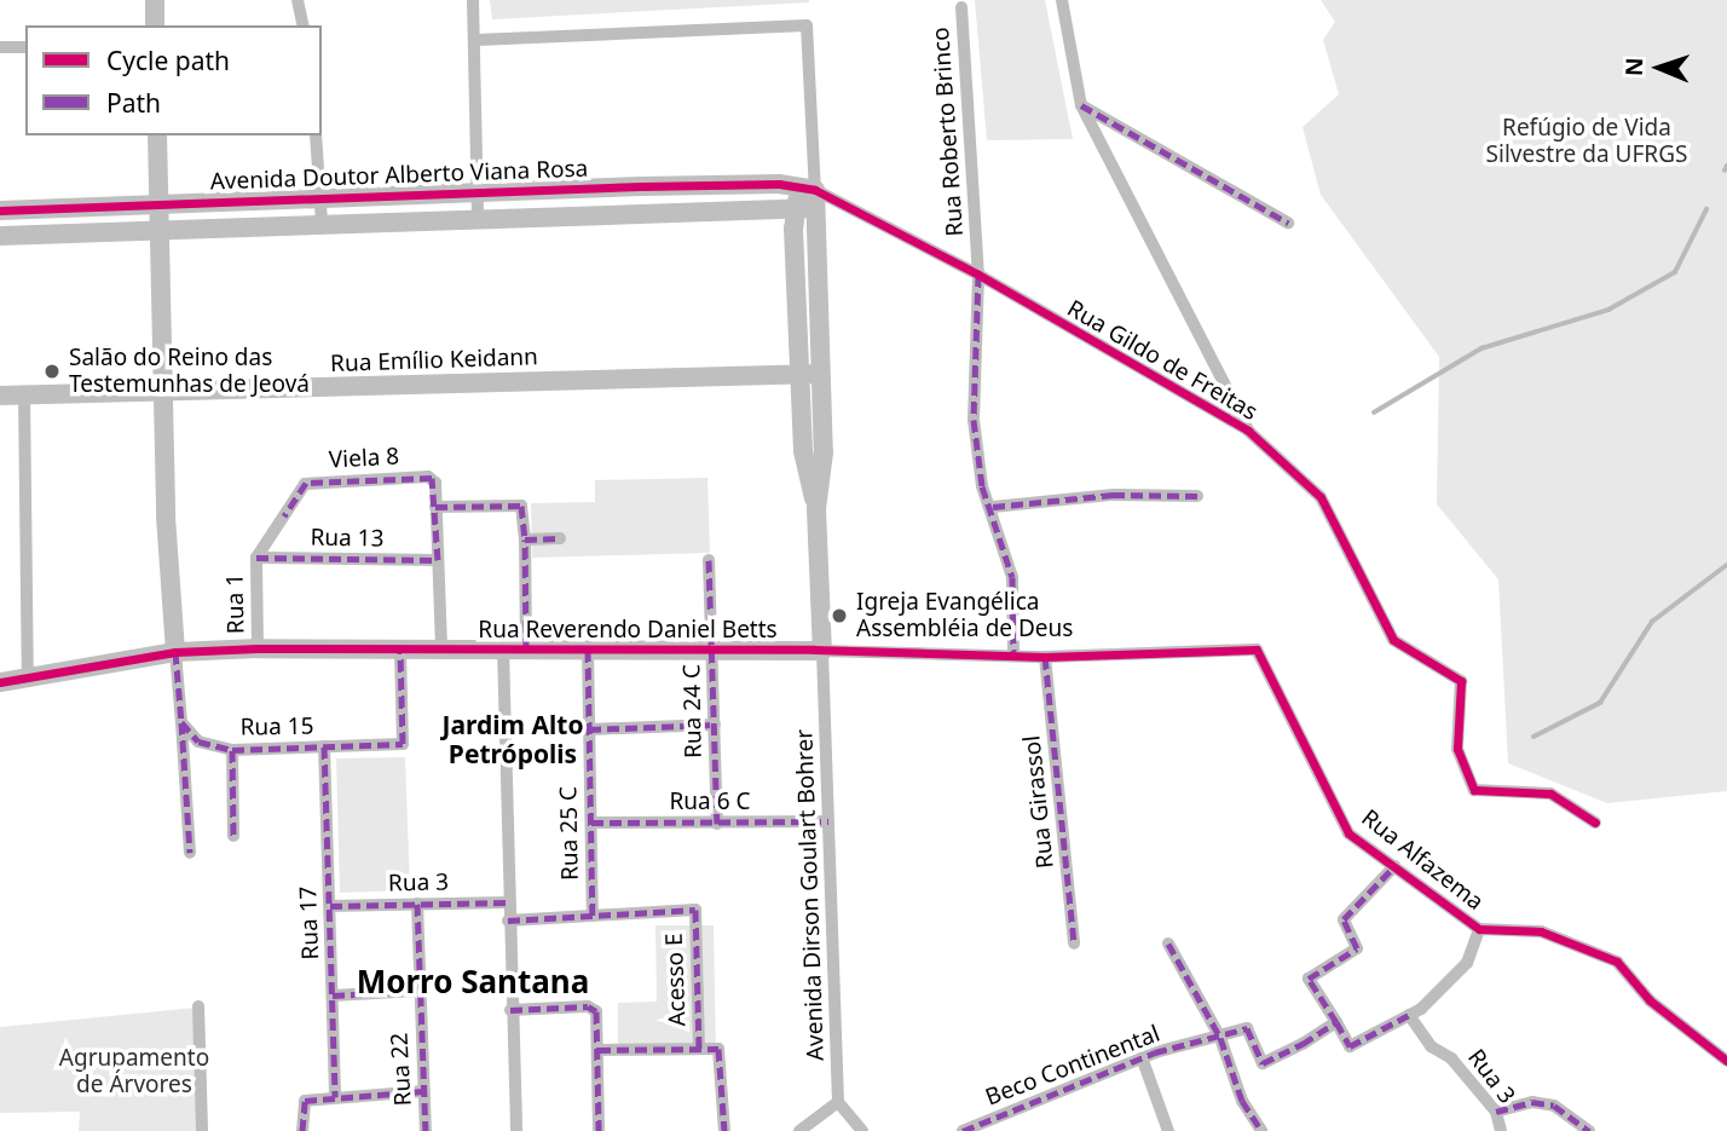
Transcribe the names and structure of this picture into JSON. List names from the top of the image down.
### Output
{
  "streets": {
    "street": [
      "Rua Roberto Brinco",
      "Avenida Doutor Alberto Viana Rosa",
      "Rua Emílio Keidann",
      "Rua Gildo de Freitas",
      "Viela 8",
      "Rua 13",
      "Rua 1",
      "Rua Reverendo Daniel Betts",
      "Rua 24 C",
      "Rua 15",
      "Rua 6 C",
      "Rua Girassol",
      "Rua 25 C",
      "Rua Alfazema",
      "Rua 3",
      "Avenida Dirson Goulart Bohrer",
      "Rua 17",
      "Acesso E",
      "Beco Continental",
      "Rua 22"
    ]
  },
  "crossings": [
    ["Rua Roberto Brinco", "Rua Gildo de Freitas"],
    ["Rua Roberto Brinco", "Rua Reverendo Daniel Betts"],
    ["Avenida Doutor Alberto Viana Rosa", "Rua Gildo de Freitas"],
    ["Viela 8", "Rua 13"],
    ["Viela 8", "Rua 1"],
    ["Viela 8", "Rua Reverendo Daniel Betts"],
    ["Rua 13", "Rua 1"],
    ["Rua 1", "Rua Reverendo Daniel Betts"],
    ["Rua Reverendo Daniel Betts", "Rua 24 C"],
    ["Rua Reverendo Daniel Betts", "Rua 15"],
    ["Rua Reverendo Daniel Betts", "Rua Girassol"],
    ["Rua Reverendo Daniel Betts", "Rua 25 C"],
    ["Rua Reverendo Daniel Betts", "Rua Alfazema"],
    ["Rua Reverendo Daniel Betts", "Avenida Dirson Goulart Bohrer"],
    ["Rua 24 C", "Rua 6 C"],
    ["Rua 15", "Rua 17"],
    ["Rua 6 C", "Rua 25 C"],
    ["Rua 6 C", "Avenida Dirson Goulart Bohrer"],
    ["Rua 25 C", "Acesso E"],
    ["Rua 3", "Rua 17"],
    ["Rua 3", "Rua 22"]
  ],
  "districts": ["Jardim Alto Petrópolis", "Morro Santana"],
  "parks": ["Refúgio de Vida Silvestre da UFRGS", "Agrupamento de Árvores"],
  "places": ["Salão do Reino das Testemunhas de Jeová", "Igreja Evangélica Assembléia de Deus"],
  "legend": ["Cycle path", "Path"],
  "north": "left"
}
